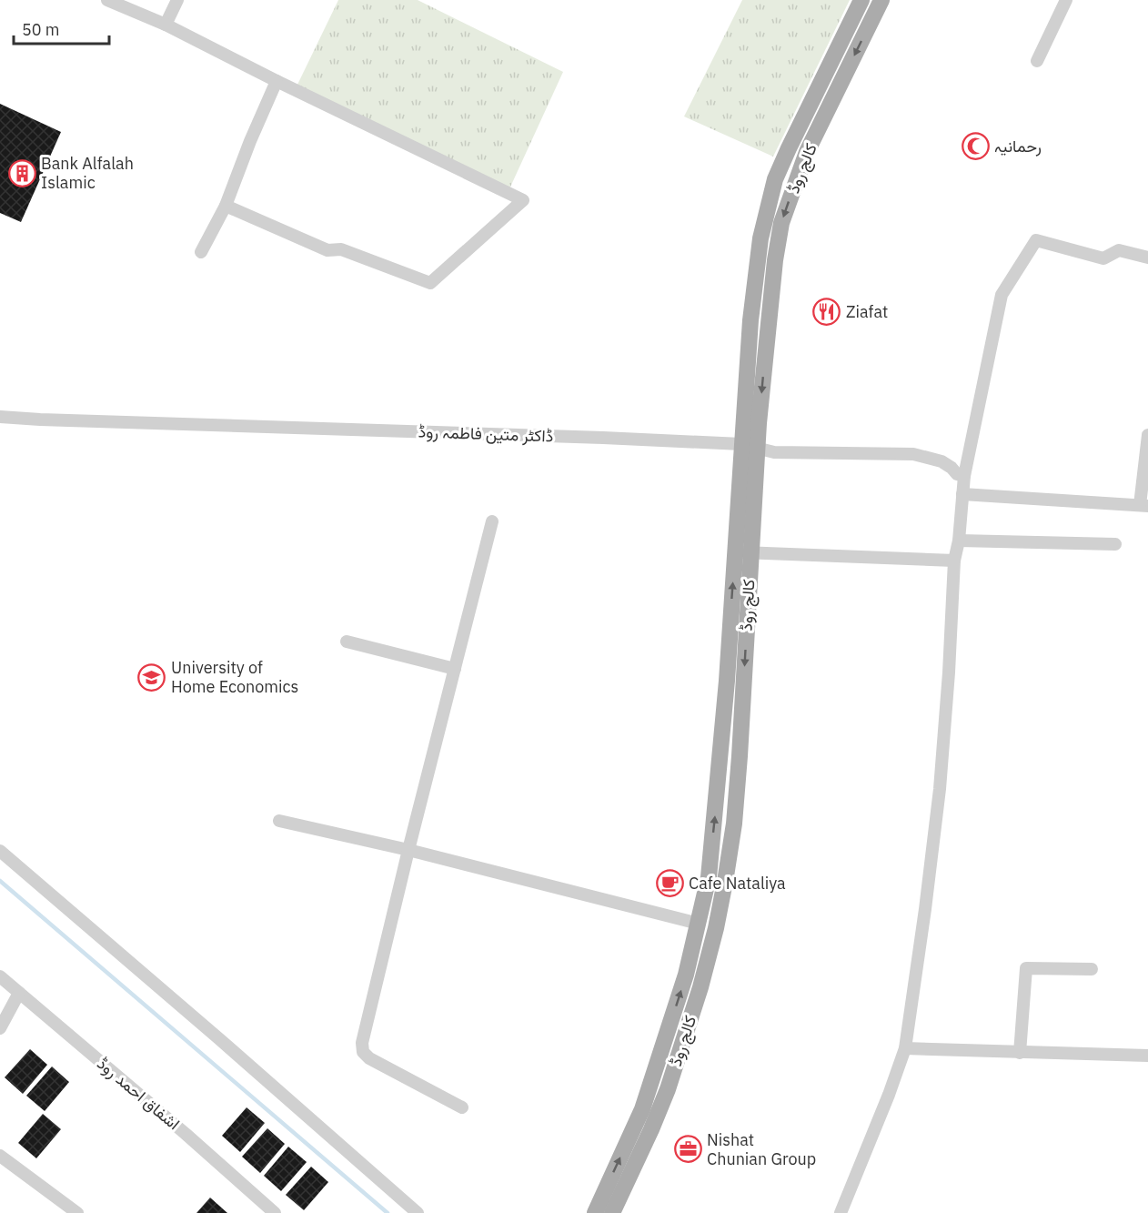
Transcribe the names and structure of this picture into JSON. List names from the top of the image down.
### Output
{
  "streets": {
    "main road": ["کالج روڈ"],
    "street": ["ڈاکٹر متین فاطمہ روڈ", "اشفاق احمد روڈ"]
  },
  "crossings": [
    ["کالج روڈ", "ڈاکٹر متین فاطمہ روڈ"]
  ],
  "places": {
    "mosque": ["رحمانیہ"],
    "building": ["Bank Alfalah Islamic"],
    "restaurant": ["Ziafat"],
    "school or university": ["University of Home Economics"],
    "cafe": ["Cafe Nataliya"],
    "office": ["Nishat Chunian Group"]
  },
  "scale_bar": "50 m"
}
